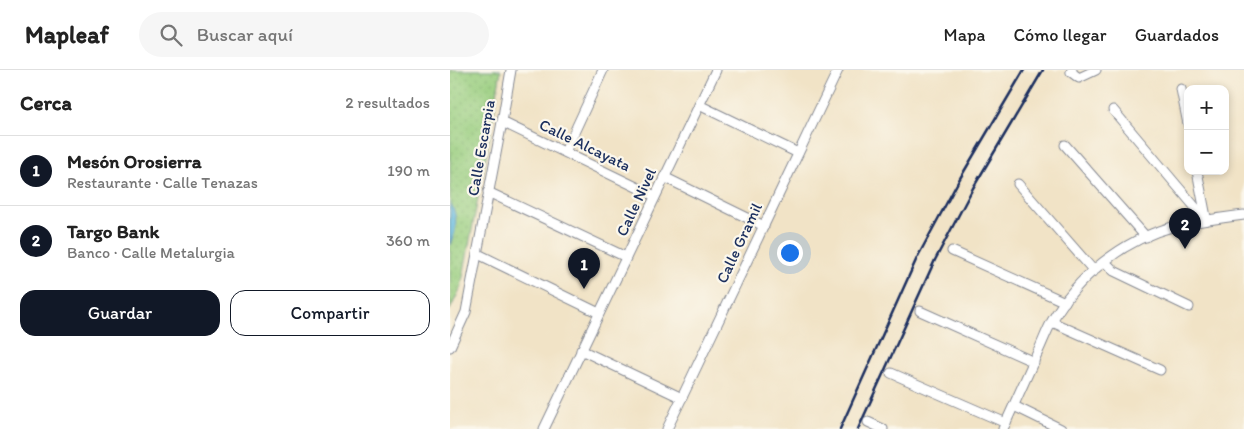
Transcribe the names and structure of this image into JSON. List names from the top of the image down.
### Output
{
  "streets": {
    "street": [
      "Calle Alcayata",
      "Calle Escarpia",
      "Calle Nivel",
      "Calle Gramil"
    ]
  },
  "crossings": [
    ["Calle Alcayata", "Calle Escarpia"],
    ["Calle Alcayata", "Calle Nivel"]
  ],
  "page": {
    "header": "Mapleaf",
    "search": "Buscar aquí",
    "nav": ["Mapa", "Cómo llegar", "Guardados"],
    "heading": ["Cerca", "2 resultados"],
    "map_buttons": ["+", "−"],
    "list": [
      {
        "mark": "1",
        "name": "Mesón Orosierra",
        "note": "Restaurante · Calle Tenazas",
        "value": "190 m"
      },
      {
        "mark": "2",
        "name": "Targo Bank",
        "note": "Banco · Calle Metalurgia",
        "value": "360 m"
      }
    ],
    "pins": ["2", "1"],
    "buttons": ["Guardar", "Compartir"]
  }
}
